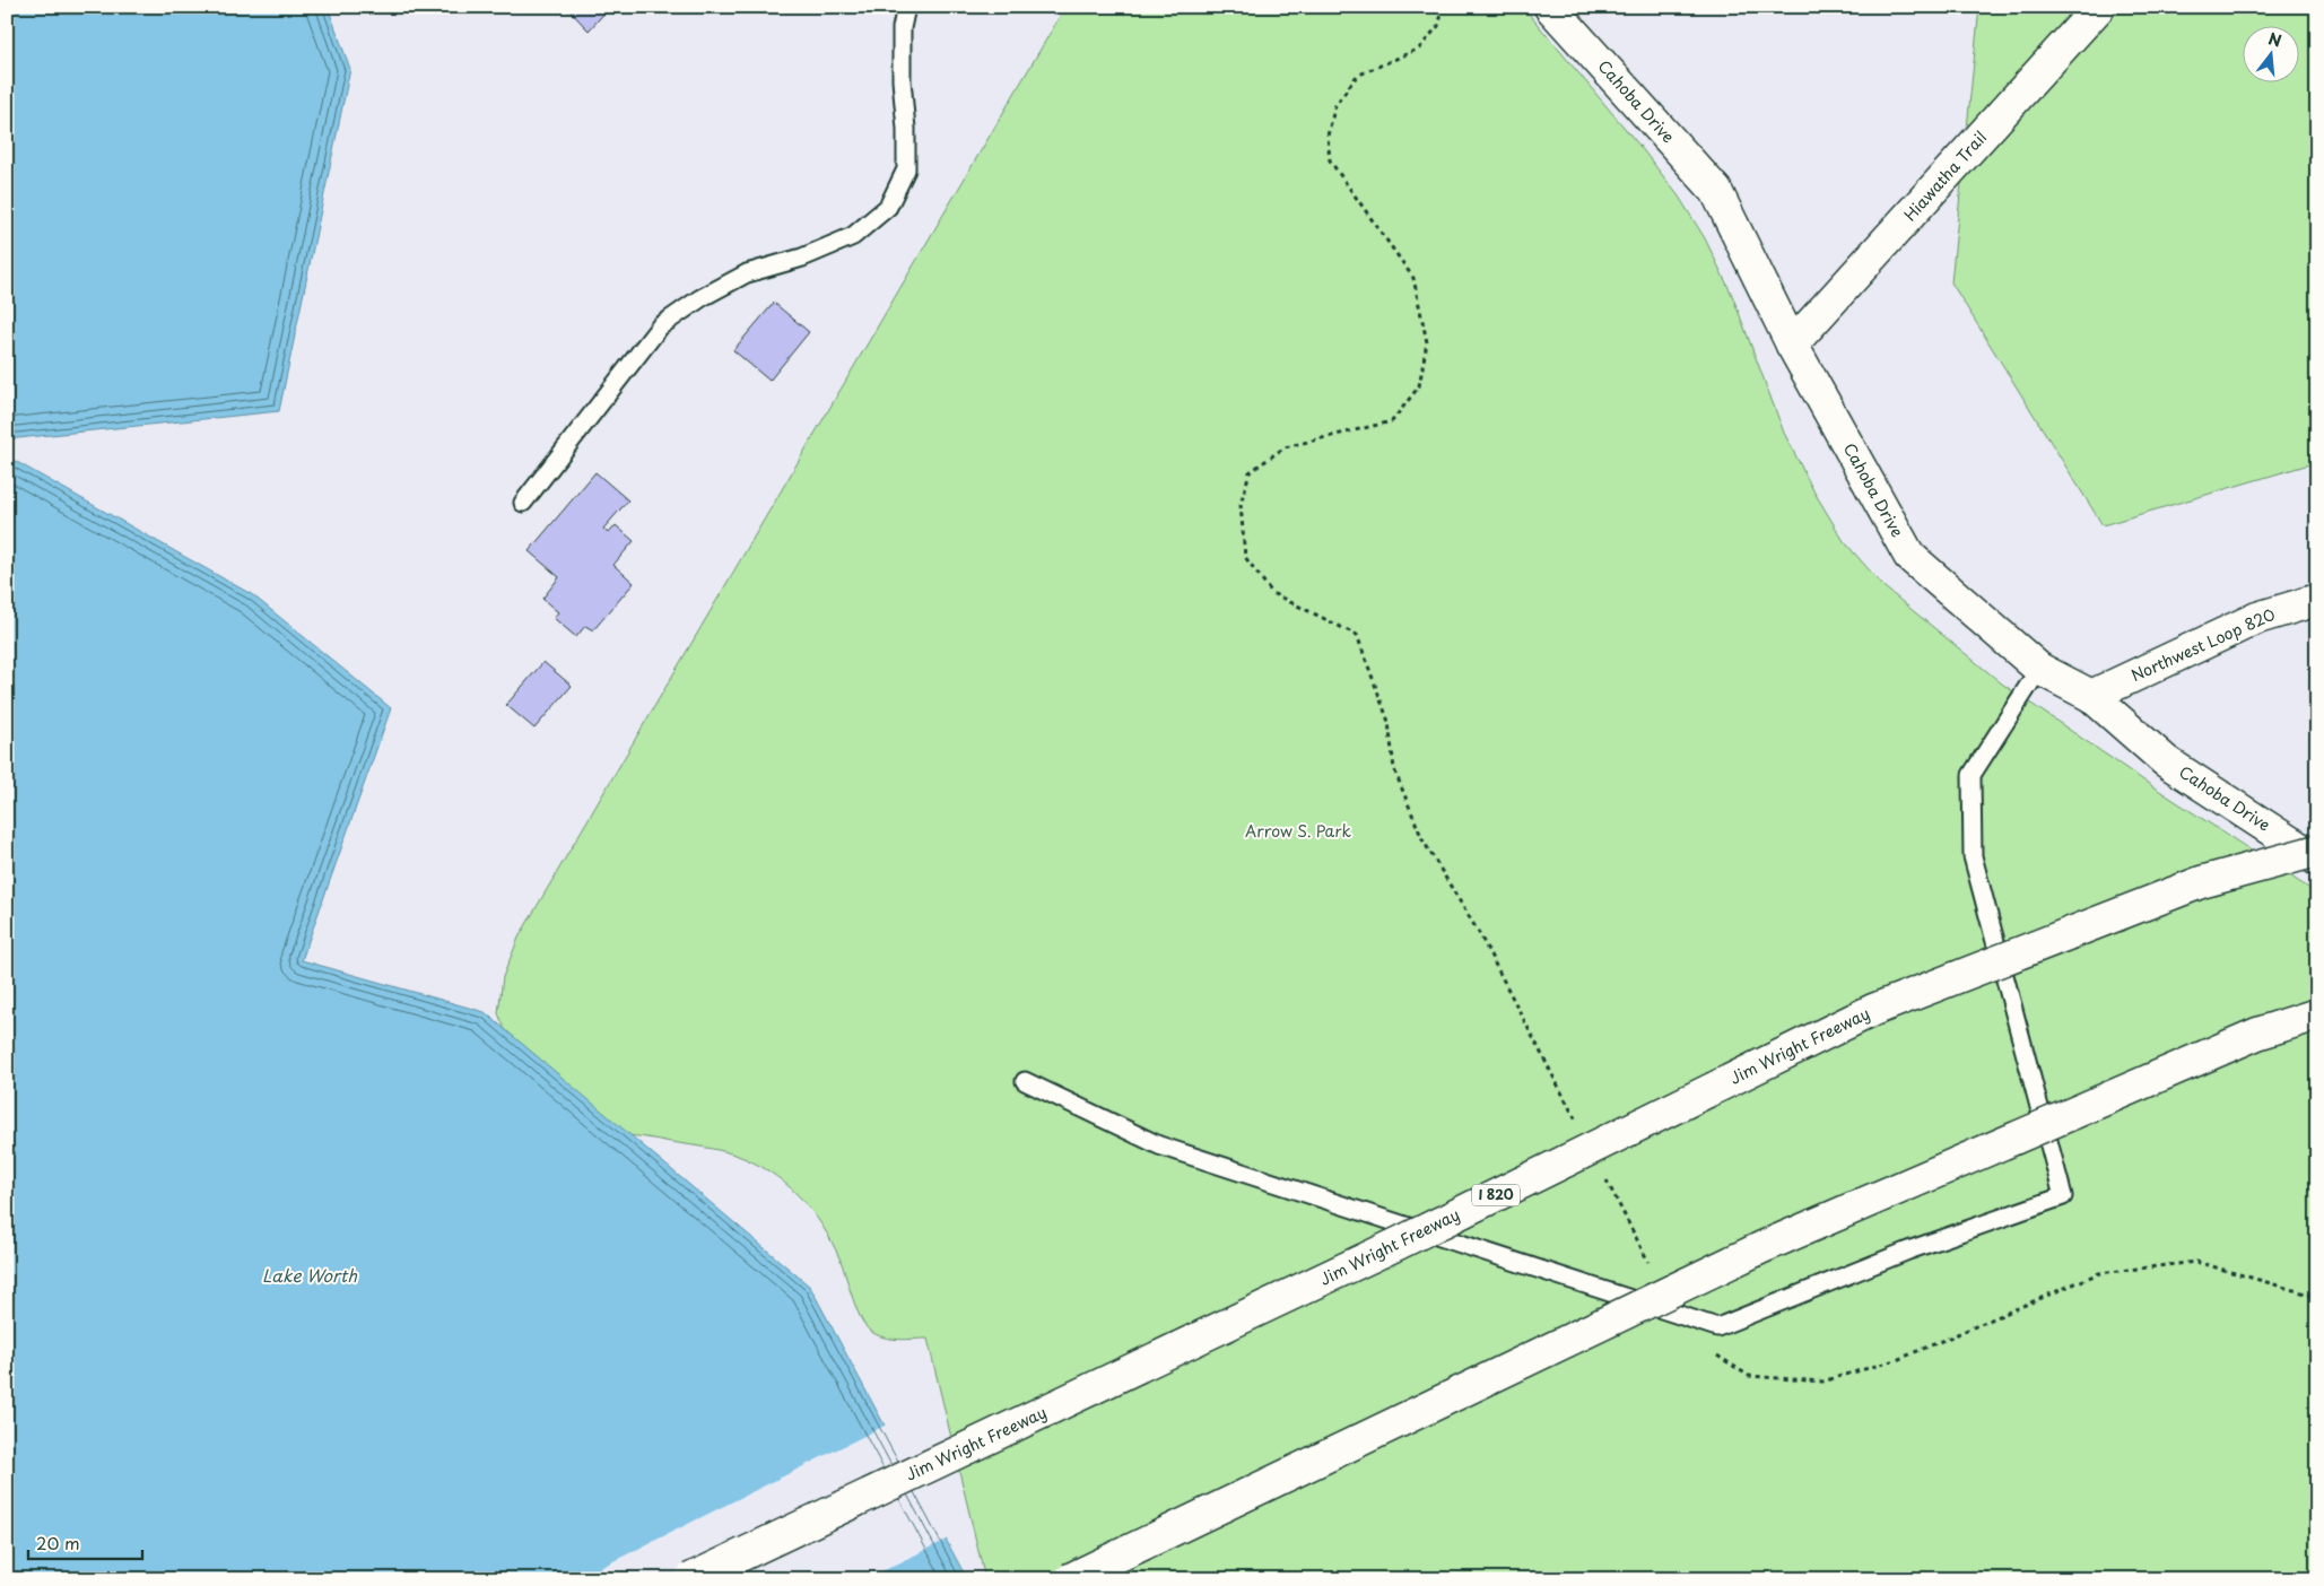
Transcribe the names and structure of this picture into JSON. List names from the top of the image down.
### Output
{
  "streets": {
    "main road": [
      "Cahoba Drive",
      "Hiawatha Trail",
      "Northwest Loop 820",
      "Jim Wright Freeway",
      "I 820"
    ]
  },
  "crossings": [
    ["Cahoba Drive", "Hiawatha Trail"],
    ["Cahoba Drive", "Northwest Loop 820"]
  ],
  "water": ["Lake Worth"],
  "parks": ["Arrow S. Park"],
  "scale_bar": "20 m",
  "north": "top"
}
